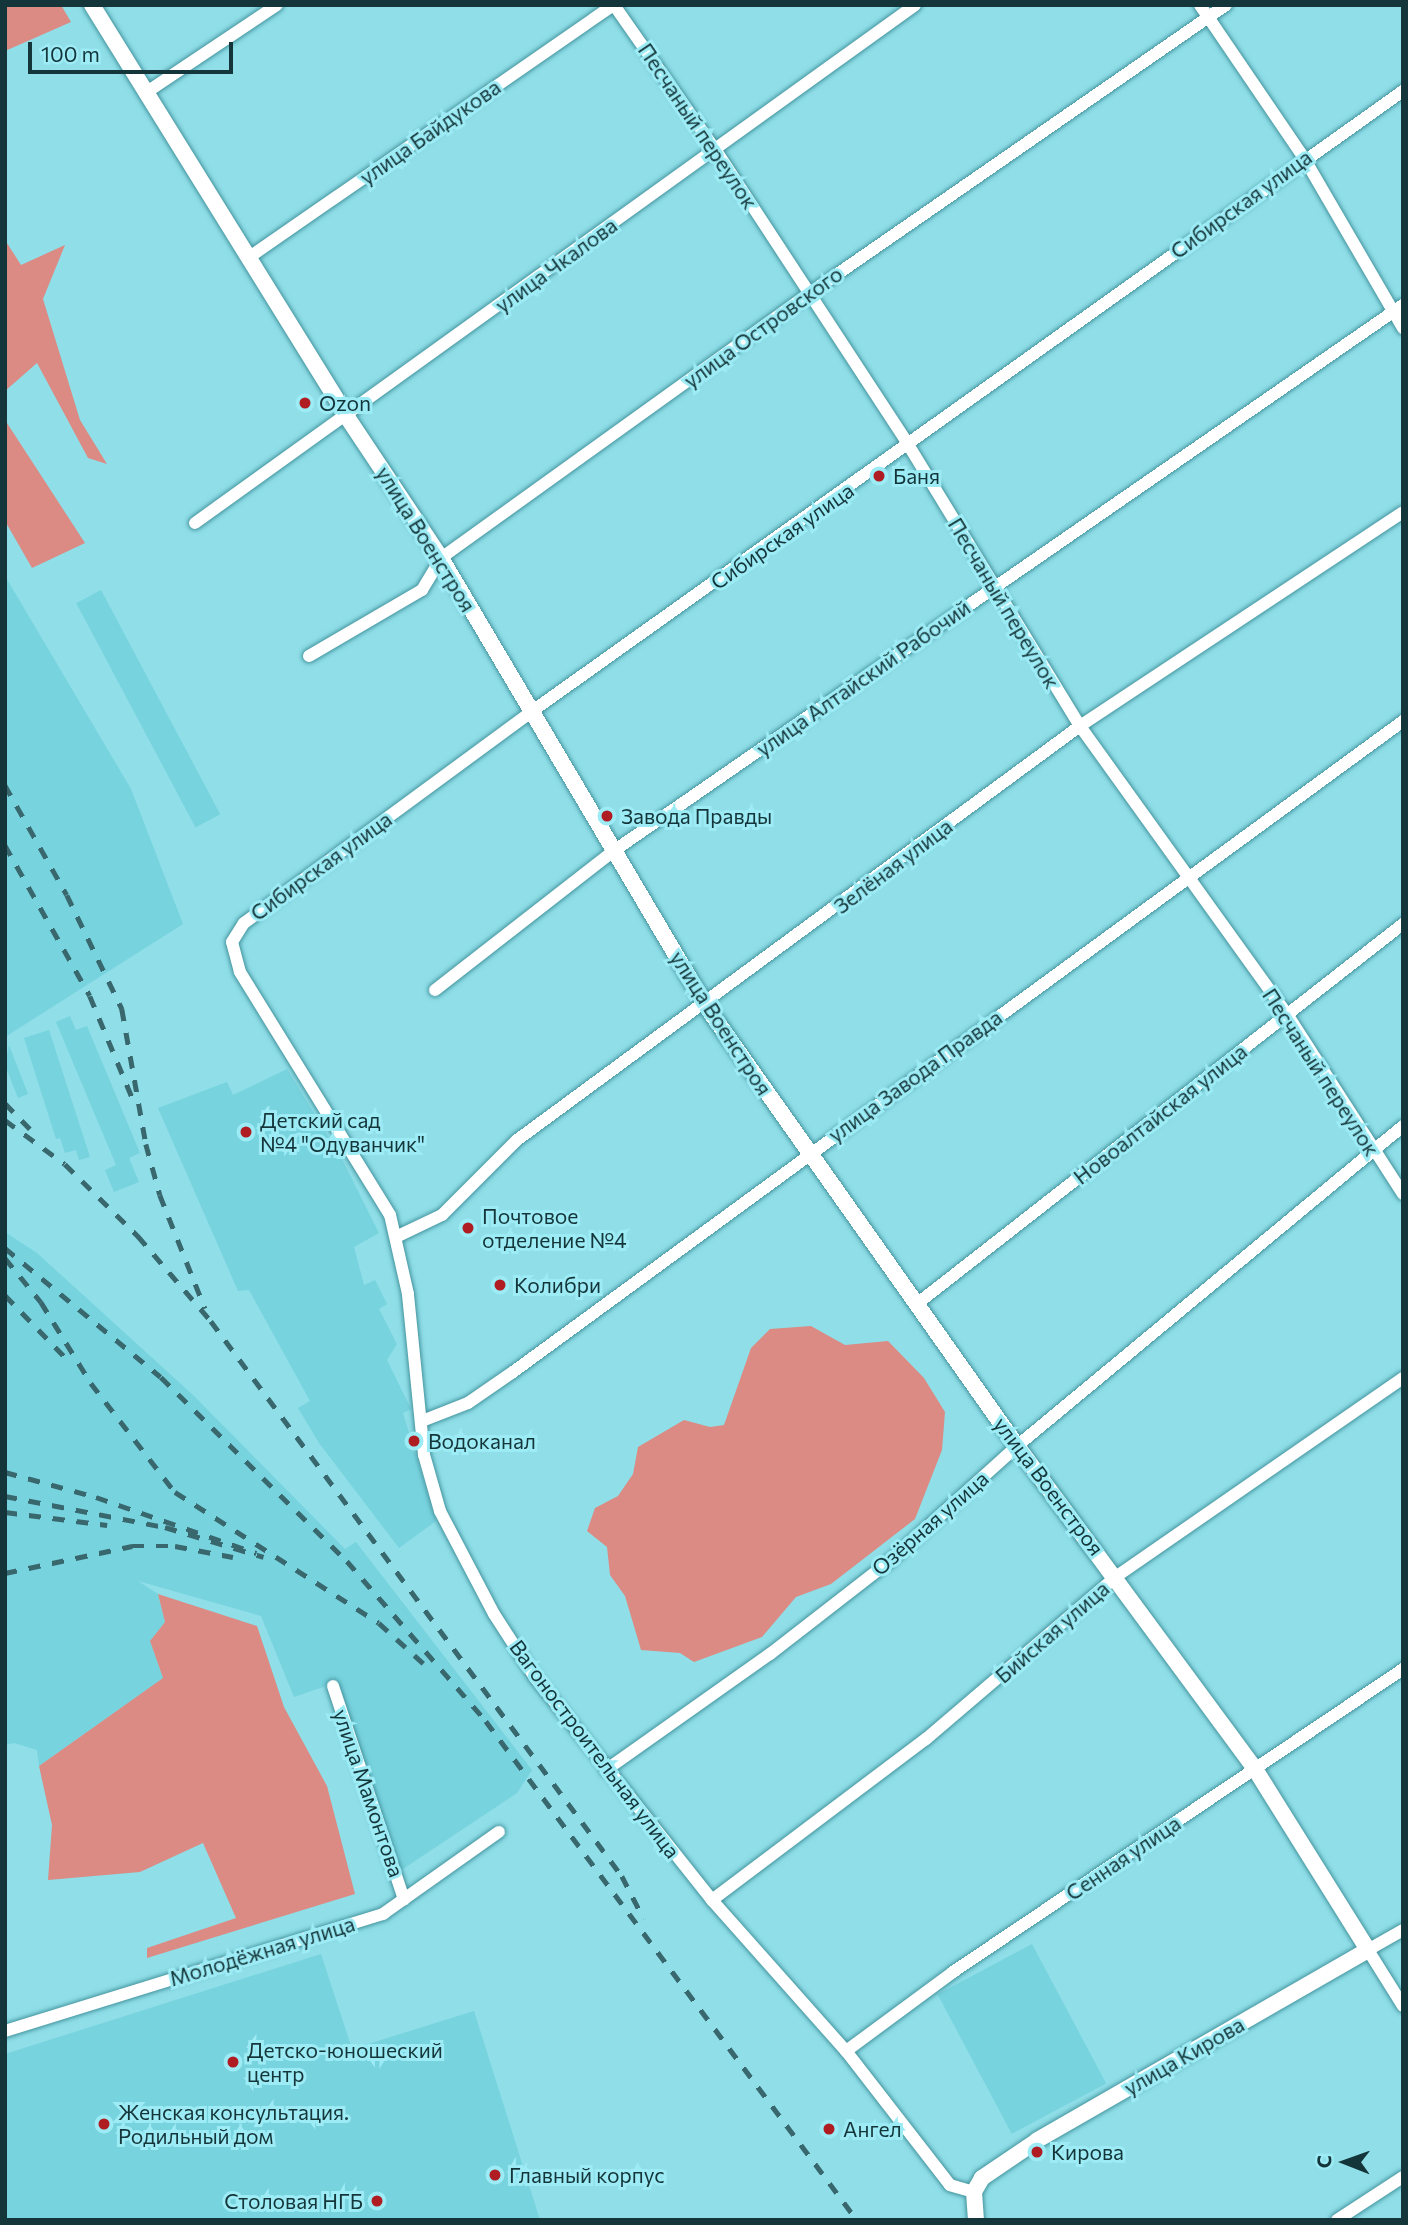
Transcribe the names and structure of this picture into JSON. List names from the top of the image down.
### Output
{
  "streets": {
    "street": [
      "Песчаный переулок",
      "улица Байдукова",
      "Сибирская улица",
      "улица Чкалова",
      "улица Островского",
      "улица Военстроя",
      "улица Алтайский Рабочий",
      "Зелёная улица",
      "улица Завода Правда",
      "Новоалтайская улица",
      "Озёрная улица",
      "Бийская улица",
      "Вагоностроительная улица",
      "улица Мамонтова",
      "Сенная улица",
      "Молодёжная улица",
      "улица Кирова"
    ]
  },
  "crossings": [
    ["Песчаный переулок", "улица Байдукова"],
    ["Песчаный переулок", "Сибирская улица"],
    ["Песчаный переулок", "улица Чкалова"],
    ["Песчаный переулок", "улица Островского"],
    ["Песчаный переулок", "улица Алтайский Рабочий"],
    ["Песчаный переулок", "Зелёная улица"],
    ["Песчаный переулок", "улица Завода Правда"],
    ["Песчаный переулок", "Новоалтайская улица"],
    ["Песчаный переулок", "Озёрная улица"],
    ["улица Байдукова", "улица Военстроя"],
    ["Сибирская улица", "улица Военстроя"],
    ["Сибирская улица", "Вагоностроительная улица"],
    ["улица Чкалова", "улица Военстроя"],
    ["улица Островского", "улица Военстроя"],
    ["улица Военстроя", "улица Алтайский Рабочий"],
    ["улица Военстроя", "Зелёная улица"],
    ["улица Военстроя", "улица Завода Правда"],
    ["улица Военстроя", "Новоалтайская улица"],
    ["улица Военстроя", "Озёрная улица"],
    ["улица Военстроя", "Бийская улица"],
    ["улица Военстроя", "Сенная улица"],
    ["улица Военстроя", "улица Кирова"],
    ["Зелёная улица", "Вагоностроительная улица"],
    ["улица Завода Правда", "Вагоностроительная улица"],
    ["Озёрная улица", "Вагоностроительная улица"],
    ["Бийская улица", "Вагоностроительная улица"],
    ["Вагоностроительная улица", "Сенная улица"],
    ["Вагоностроительная улица", "улица Кирова"],
    ["улица Мамонтова", "Молодёжная улица"]
  ],
  "places": [
    "Ozon",
    "Баня",
    "Завода Правды",
    "Детский сад №4 \"Одуванчик\"",
    "Почтовое отделение №4",
    "Колибри",
    "Водоканал",
    "Детско-юношеский центр",
    "Женская консультация. Родильный дом",
    "Ангел",
    "Кирова",
    "Главный корпус",
    "Столовая НГБ"
  ],
  "scale_bar": "100 m",
  "north": "left"
}
